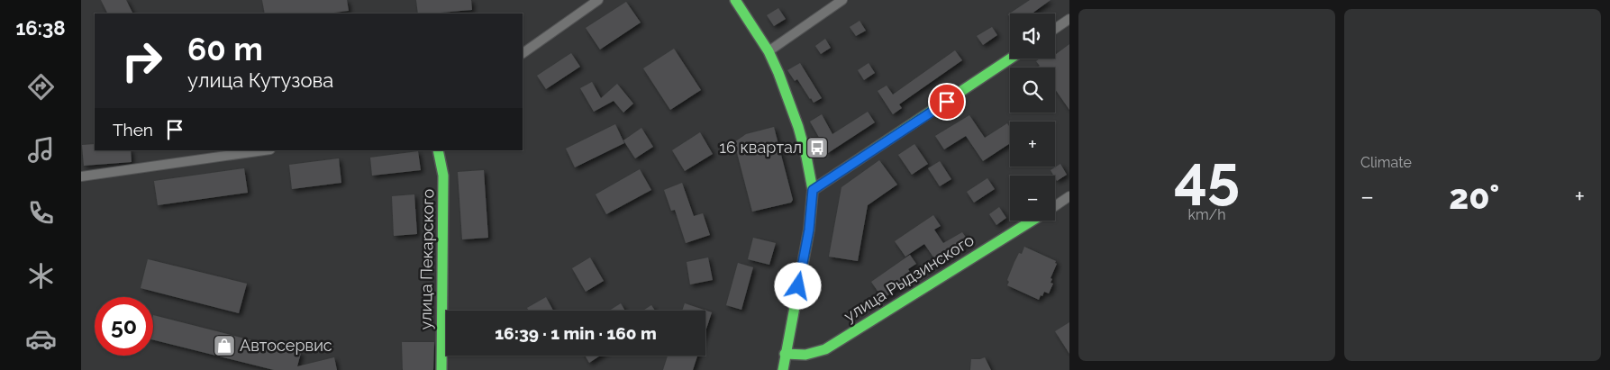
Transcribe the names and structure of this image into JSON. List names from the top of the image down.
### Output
{
  "streets": {
    "street": ["улица Пекарского", "улица Рыдзинского"]
  },
  "places": {
    "bus stop": ["16 квартал"],
    "shop": ["Автосервис"]
  },
  "page": {
    "tabs": "16:38",
    "tile": [
      ["45", "km/h"],
      "Climate"
    ],
    "map_buttons": ["+", "−"],
    "turn": ["60 m", "улица Кутузова"],
    "then": "Then",
    "heat": ["−", "20°", "+"],
    "limit": "50",
    "trip": "16:39 · 1 min · 160 m"
  }
}
